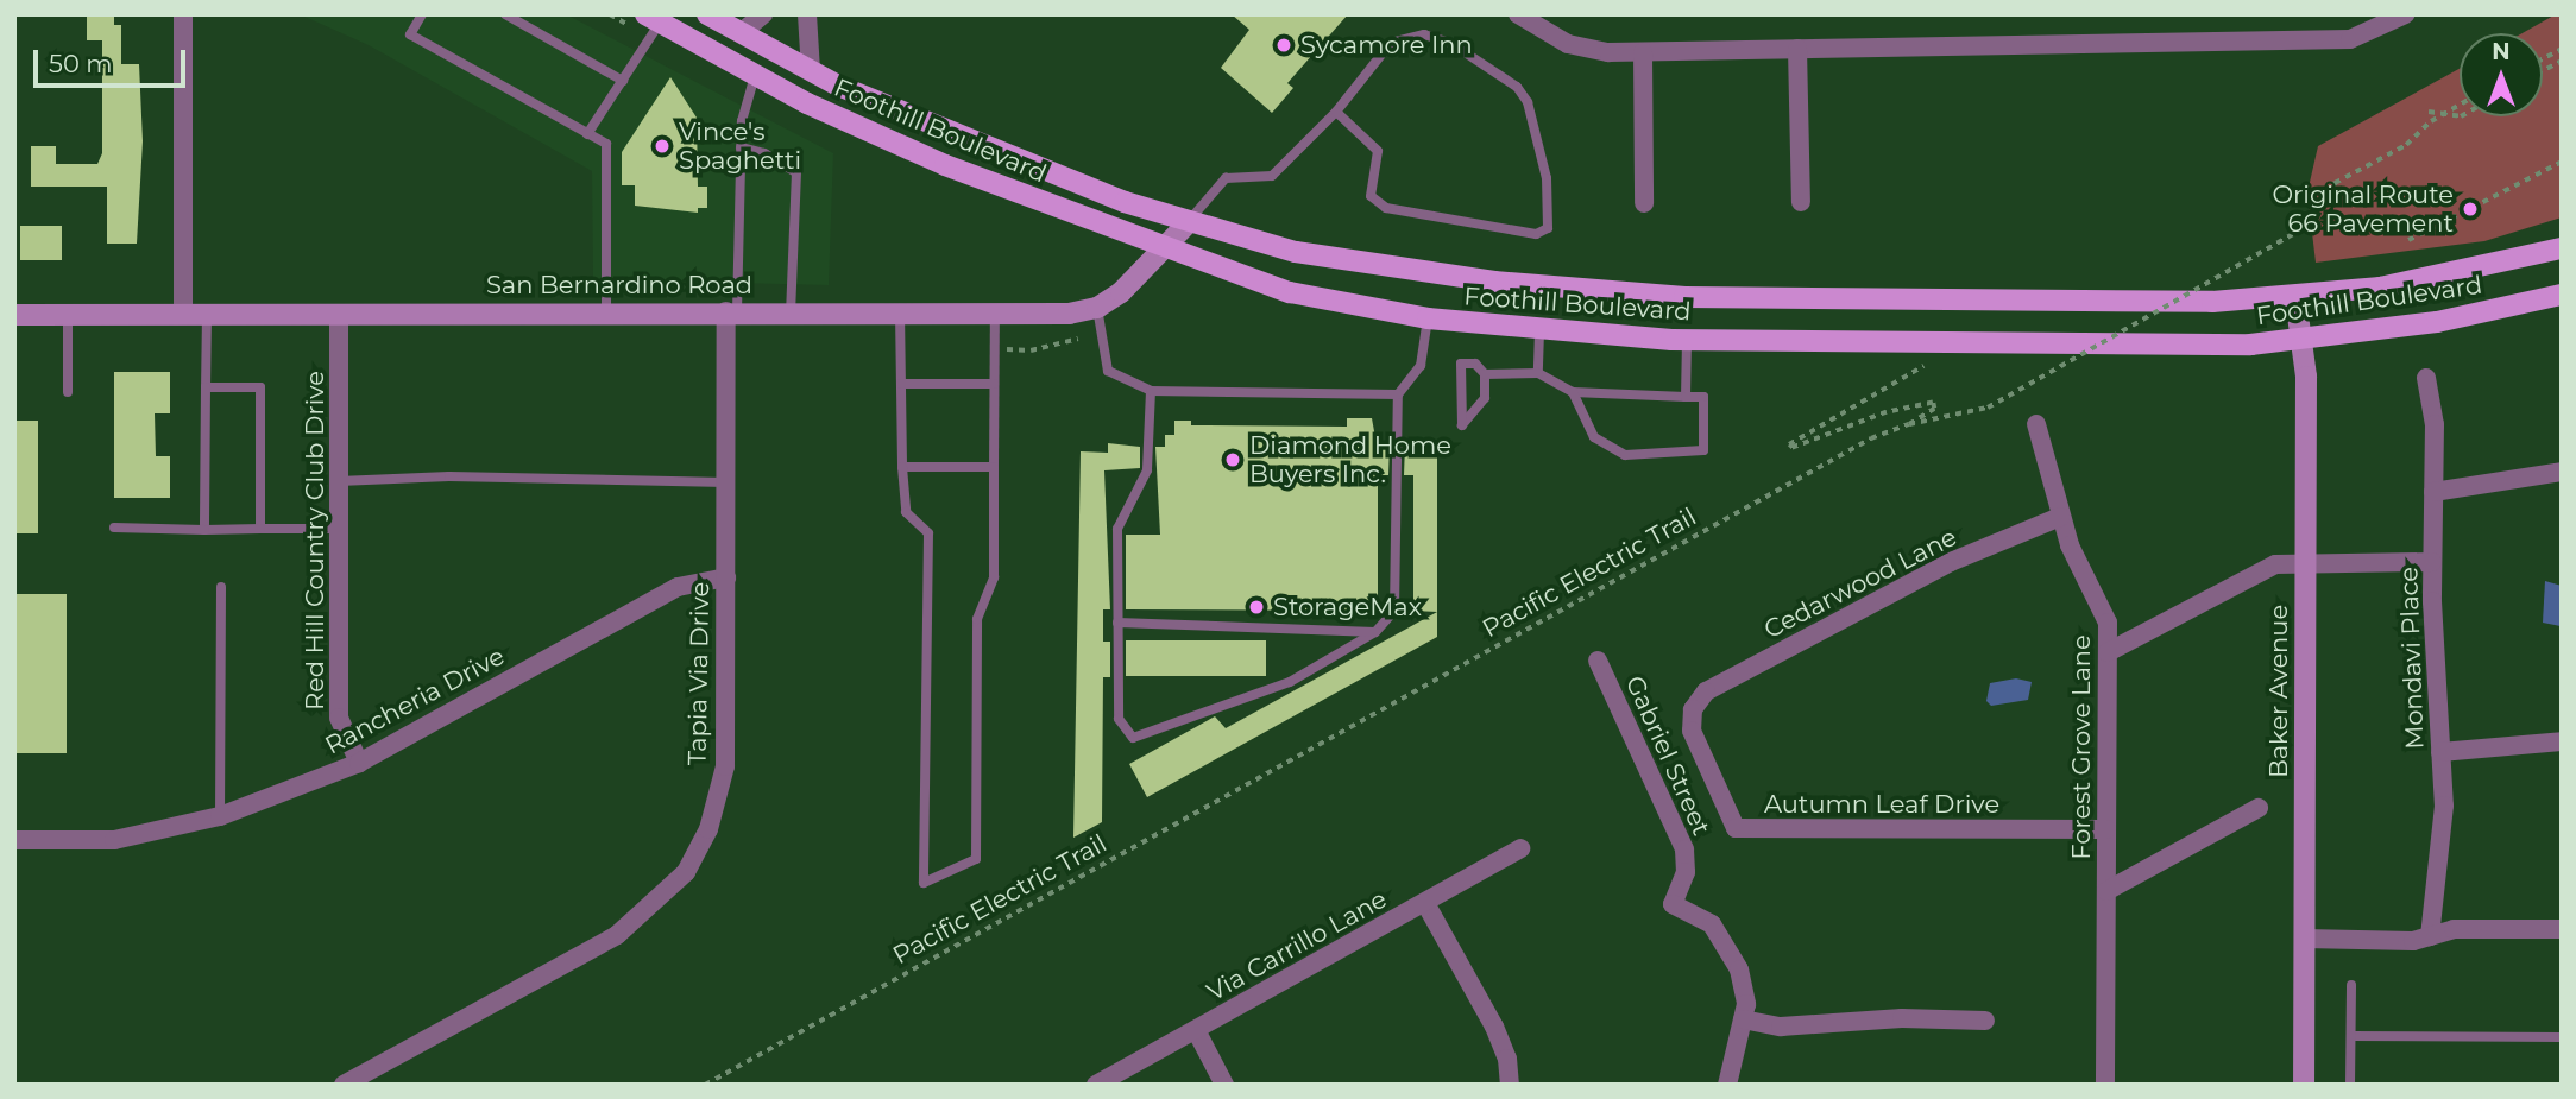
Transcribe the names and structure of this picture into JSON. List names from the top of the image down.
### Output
{
  "streets": {
    "main road": ["Foothill Boulevard"],
    "street": [
      "San Bernardino Road",
      "Red Hill Country Club Drive",
      "Cedarwood Lane",
      "Mondavi Place",
      "Tapia Via Drive",
      "Baker Avenue",
      "Rancheria Drive",
      "Forest Grove Lane",
      "Gabriel Street",
      "Autumn Leaf Drive",
      "Via Carrillo Lane"
    ],
    "path": ["Pacific Electric Trail"]
  },
  "crossings": [
    ["Foothill Boulevard", "Baker Avenue"],
    ["San Bernardino Road", "Red Hill Country Club Drive"],
    ["San Bernardino Road", "Tapia Via Drive"],
    ["Red Hill Country Club Drive", "Rancheria Drive"],
    ["Cedarwood Lane", "Forest Grove Lane"],
    ["Cedarwood Lane", "Autumn Leaf Drive"],
    ["Tapia Via Drive", "Rancheria Drive"],
    ["Forest Grove Lane", "Autumn Leaf Drive"]
  ],
  "places": [
    "Sycamore Inn",
    "Vince's Spaghetti",
    "Original Route 66 Pavement",
    "Diamond Home Buyers Inc.",
    "StorageMax"
  ],
  "scale_bar": "50 m",
  "north": "top"
}
